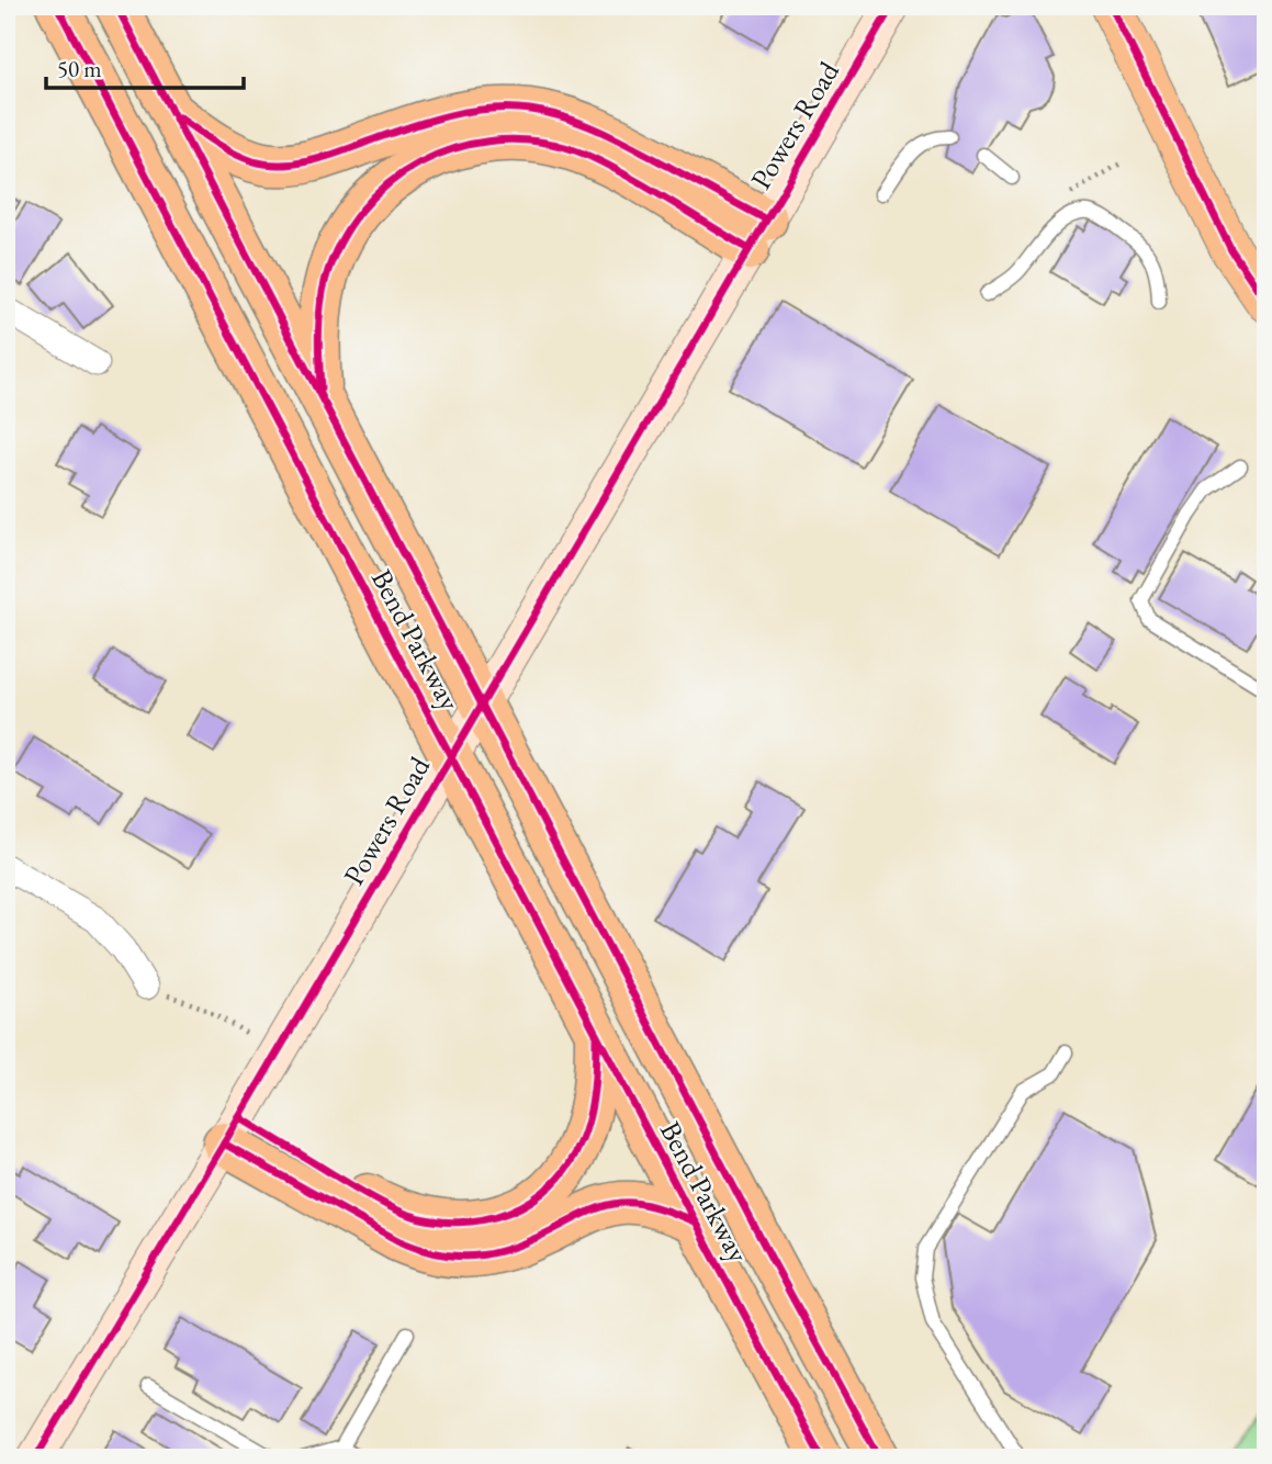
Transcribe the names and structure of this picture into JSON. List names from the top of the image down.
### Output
{
  "streets": {
    "highway": ["Bend Parkway"],
    "main road": ["Powers Road"]
  },
  "crossings": [
    ["Powers Road", "Bend Parkway"]
  ],
  "scale_bar": "50 m"
}
